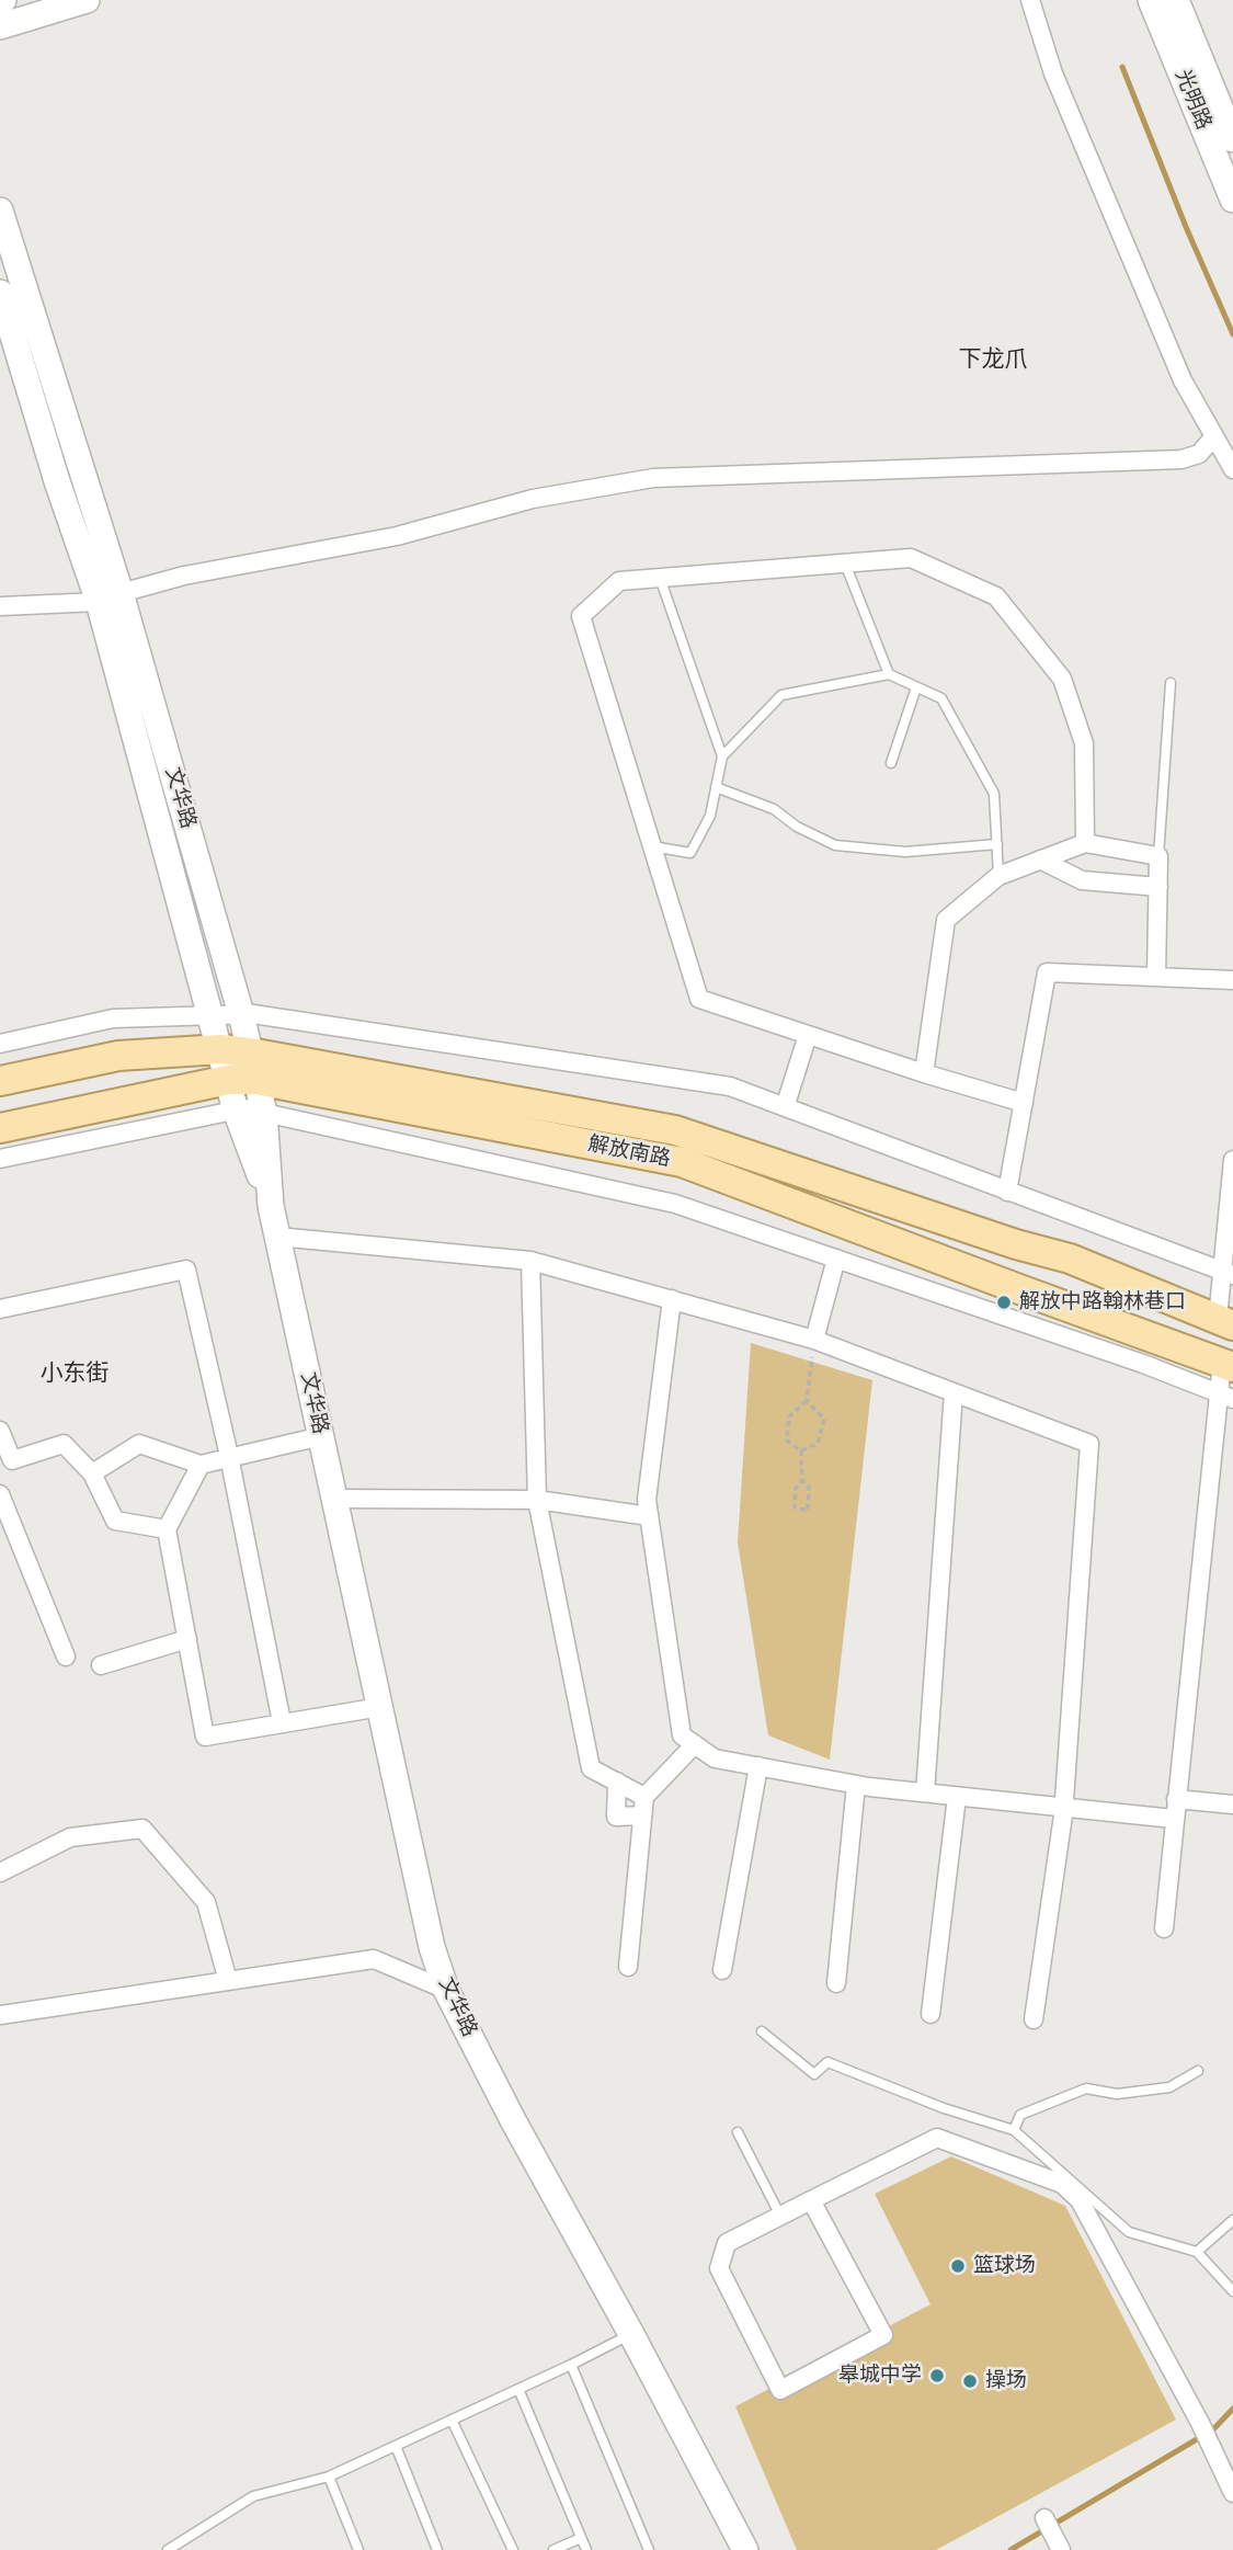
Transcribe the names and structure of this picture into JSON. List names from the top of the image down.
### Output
{
  "streets": {
    "main road": ["解放南路"],
    "street": ["光明路", "文华路"]
  },
  "crossings": [
    ["文华路", "解放南路"]
  ],
  "districts": ["下龙爪", "小东街"],
  "places": [
    "解放中路翰林巷口",
    "篮球场",
    "皋城中学",
    "操场"
  ]
}
